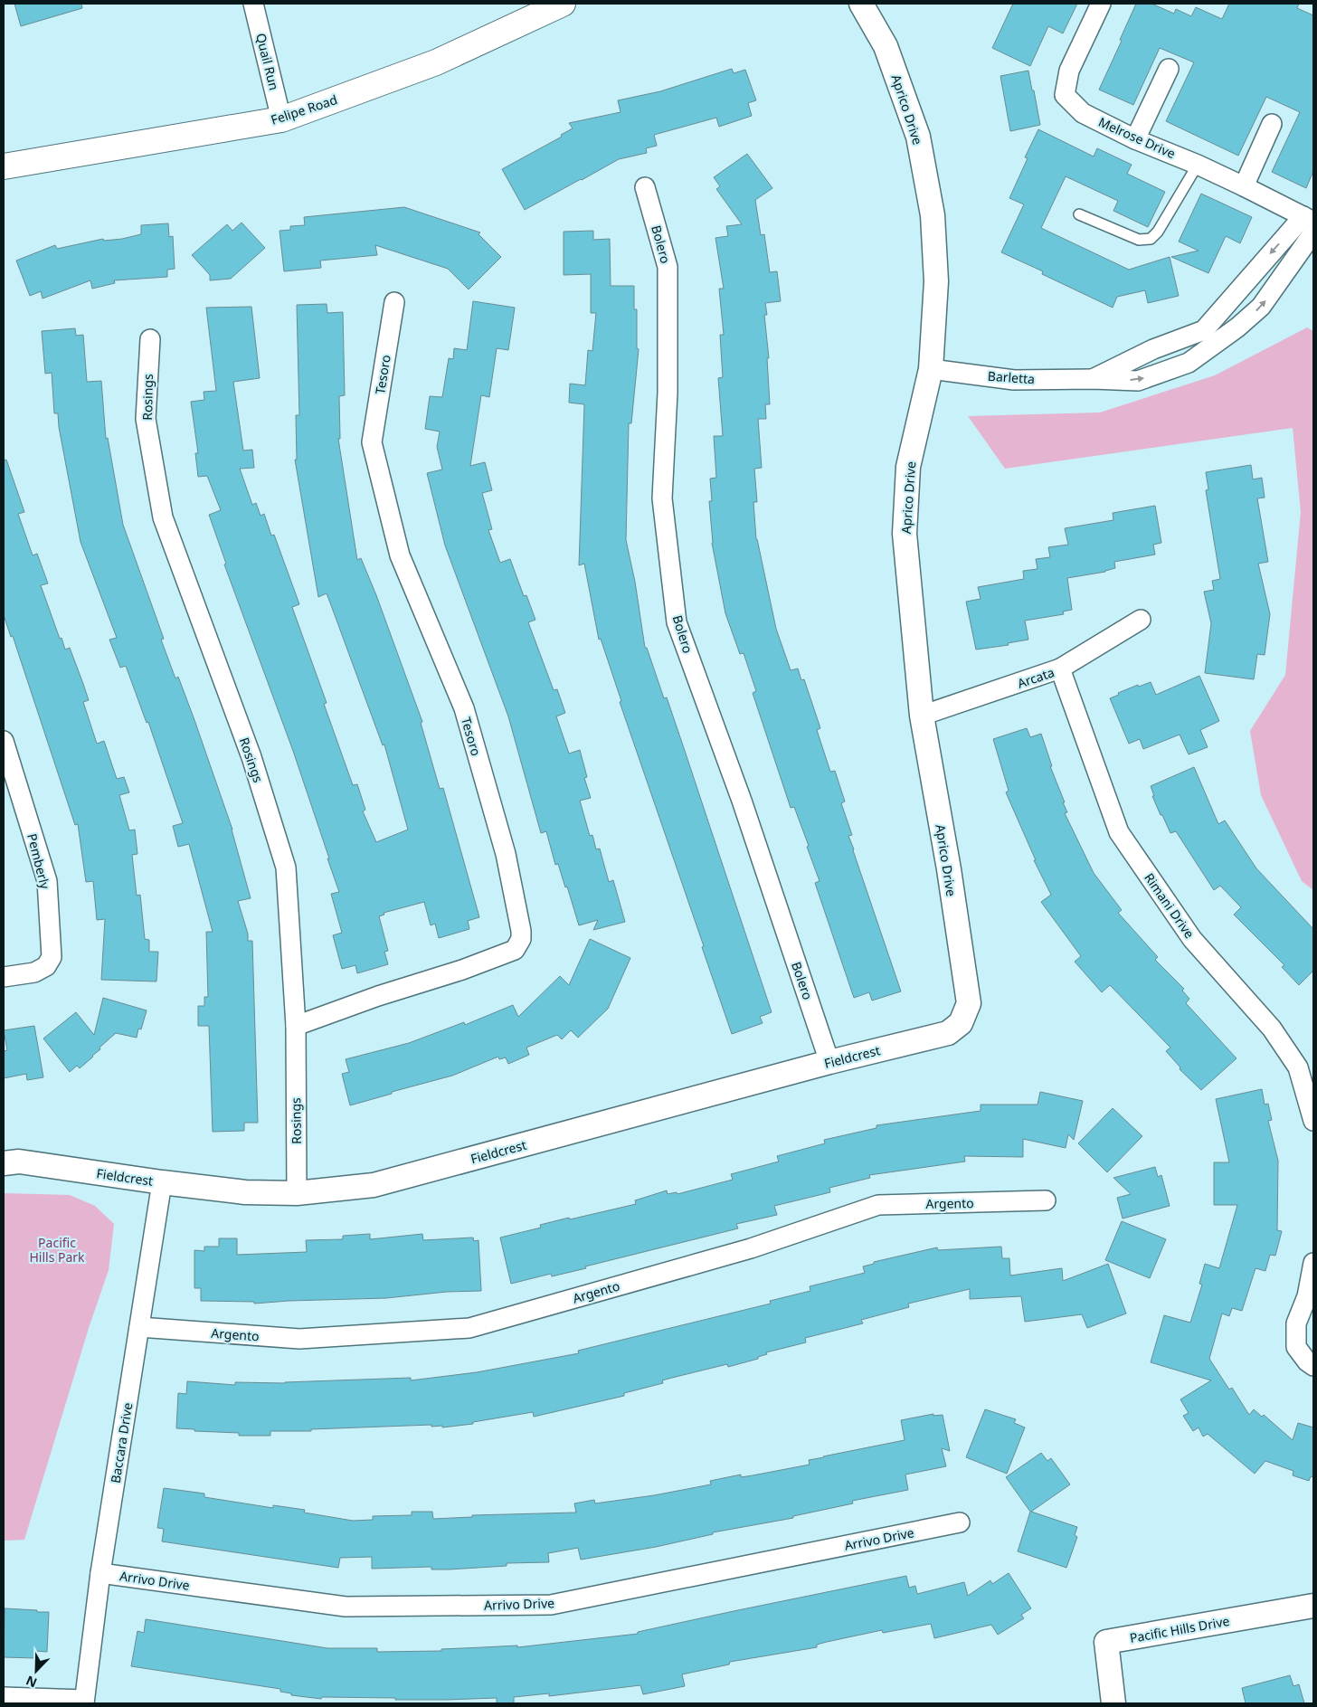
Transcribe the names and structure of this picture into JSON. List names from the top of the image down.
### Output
{
  "streets": {
    "main road": ["Felipe Road"],
    "street": [
      "Quail Run",
      "Aprico Drive",
      "Melrose Drive",
      "Bolero",
      "Tesoro",
      "Barletta",
      "Rosings",
      "Arcata",
      "Pemberly",
      "Rimani Drive",
      "Fieldcrest",
      "Argento",
      "Baccara Drive",
      "Arrivo Drive",
      "Pacific Hills Drive"
    ]
  },
  "crossings": [
    ["Quail Run", "Felipe Road"],
    ["Aprico Drive", "Barletta"],
    ["Aprico Drive", "Arcata"],
    ["Aprico Drive", "Fieldcrest"],
    ["Melrose Drive", "Barletta"],
    ["Bolero", "Fieldcrest"],
    ["Tesoro", "Rosings"],
    ["Rosings", "Fieldcrest"],
    ["Arcata", "Rimani Drive"],
    ["Fieldcrest", "Baccara Drive"],
    ["Argento", "Baccara Drive"],
    ["Baccara Drive", "Arrivo Drive"]
  ],
  "parks": ["Pacific Hills Park"],
  "north": "bottom left"
}
